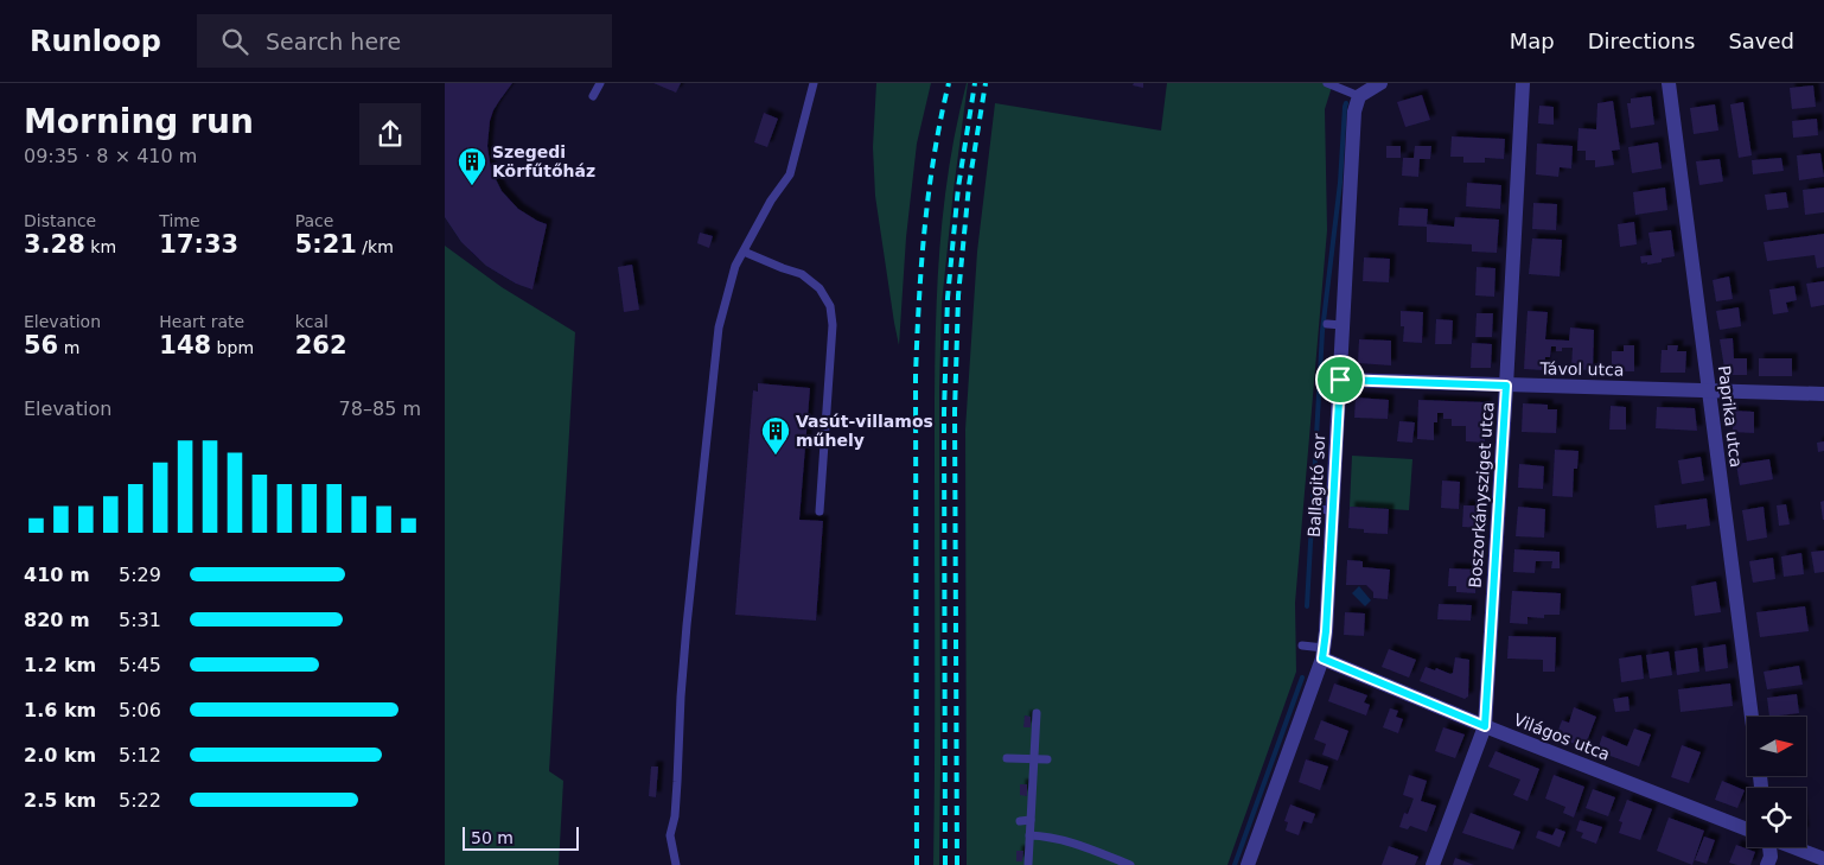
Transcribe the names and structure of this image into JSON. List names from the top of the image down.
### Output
{
  "streets": {
    "street": [
      "Távol utca",
      "Paprika utca",
      "Ballagitó sor",
      "Boszorkánysziget utca",
      "Világos utca"
    ]
  },
  "crossings": [
    ["Távol utca", "Paprika utca"],
    ["Távol utca", "Ballagitó sor"],
    ["Távol utca", "Boszorkánysziget utca"],
    ["Ballagitó sor", "Világos utca"],
    ["Boszorkánysziget utca", "Világos utca"]
  ],
  "places": {
    "building": ["Szegedi Körfűtőház", "Vasút-villamos műhely"]
  },
  "scale_bar": "50 m",
  "north": "right",
  "page": {
    "header": "Runloop",
    "search": "Search here",
    "nav": ["Map", "Directions", "Saved"],
    "heading": ["Morning run", "09:35 · 8 × 410 m"],
    "stats": [
      ["Distance", "3.28 km"],
      ["Time", "17:33"],
      ["Pace", "5:21 /km"],
      ["Elevation", "56 m"],
      ["Heart rate", "148 bpm"],
      ["kcal", "262"]
    ],
    "chart": ["Elevation", "78–85 m"],
    "list": [
      {
        "name": "410 m",
        "note": "5:29"
      },
      {
        "name": "820 m",
        "note": "5:31"
      },
      {
        "name": "1.2 km",
        "note": "5:45"
      },
      {
        "name": "1.6 km",
        "note": "5:06"
      },
      {
        "name": "2.0 km",
        "note": "5:12"
      },
      {
        "name": "2.5 km",
        "note": "5:22"
      }
    ],
    "scale": "50 m"
  }
}
